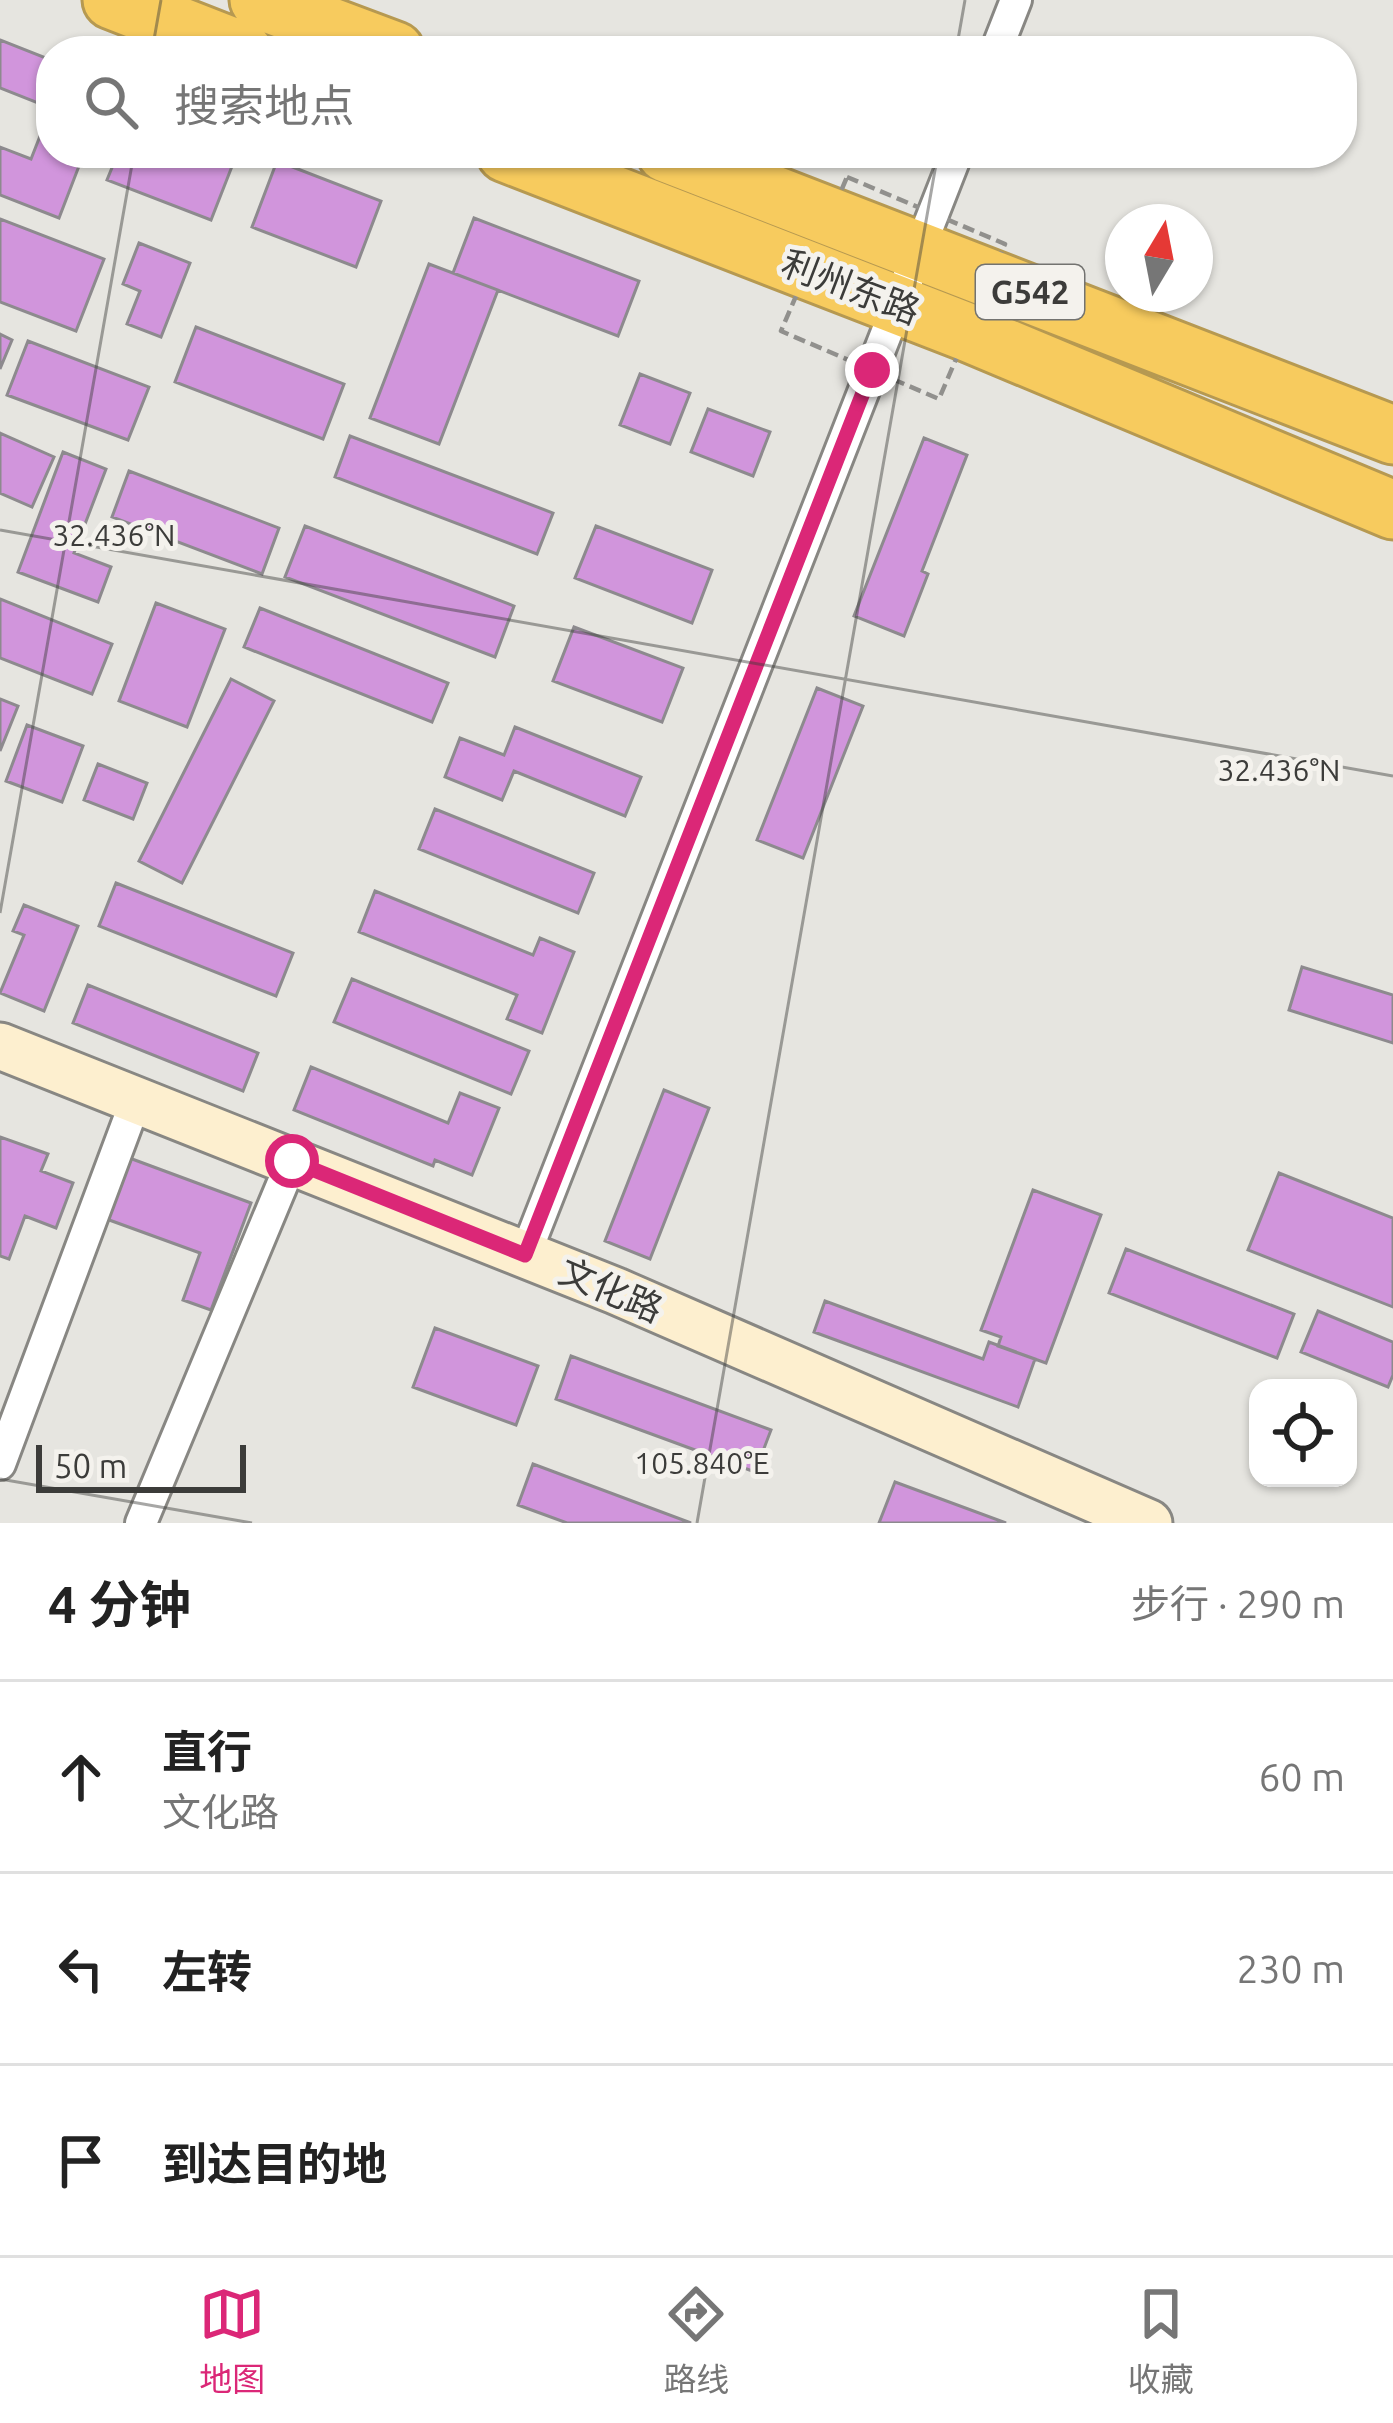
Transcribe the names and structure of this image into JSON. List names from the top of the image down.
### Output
{
  "streets": {
    "highway": ["利州东路", "G542"],
    "street": ["文化路"]
  },
  "scale_bar": "50 m",
  "north": "top",
  "page": {
    "search": "搜索地点",
    "scale": "50 m",
    "heading": ["4 分钟", "步行 · 290 m"],
    "list": [
      ["直行", "文化路", "60 m"],
      ["左转", "230 m"],
      "到达目的地"
    ],
    "nav": ["地图", "路线", "收藏"]
  },
  "coordinates": ["32.436°N", "105.840°E"]
}
